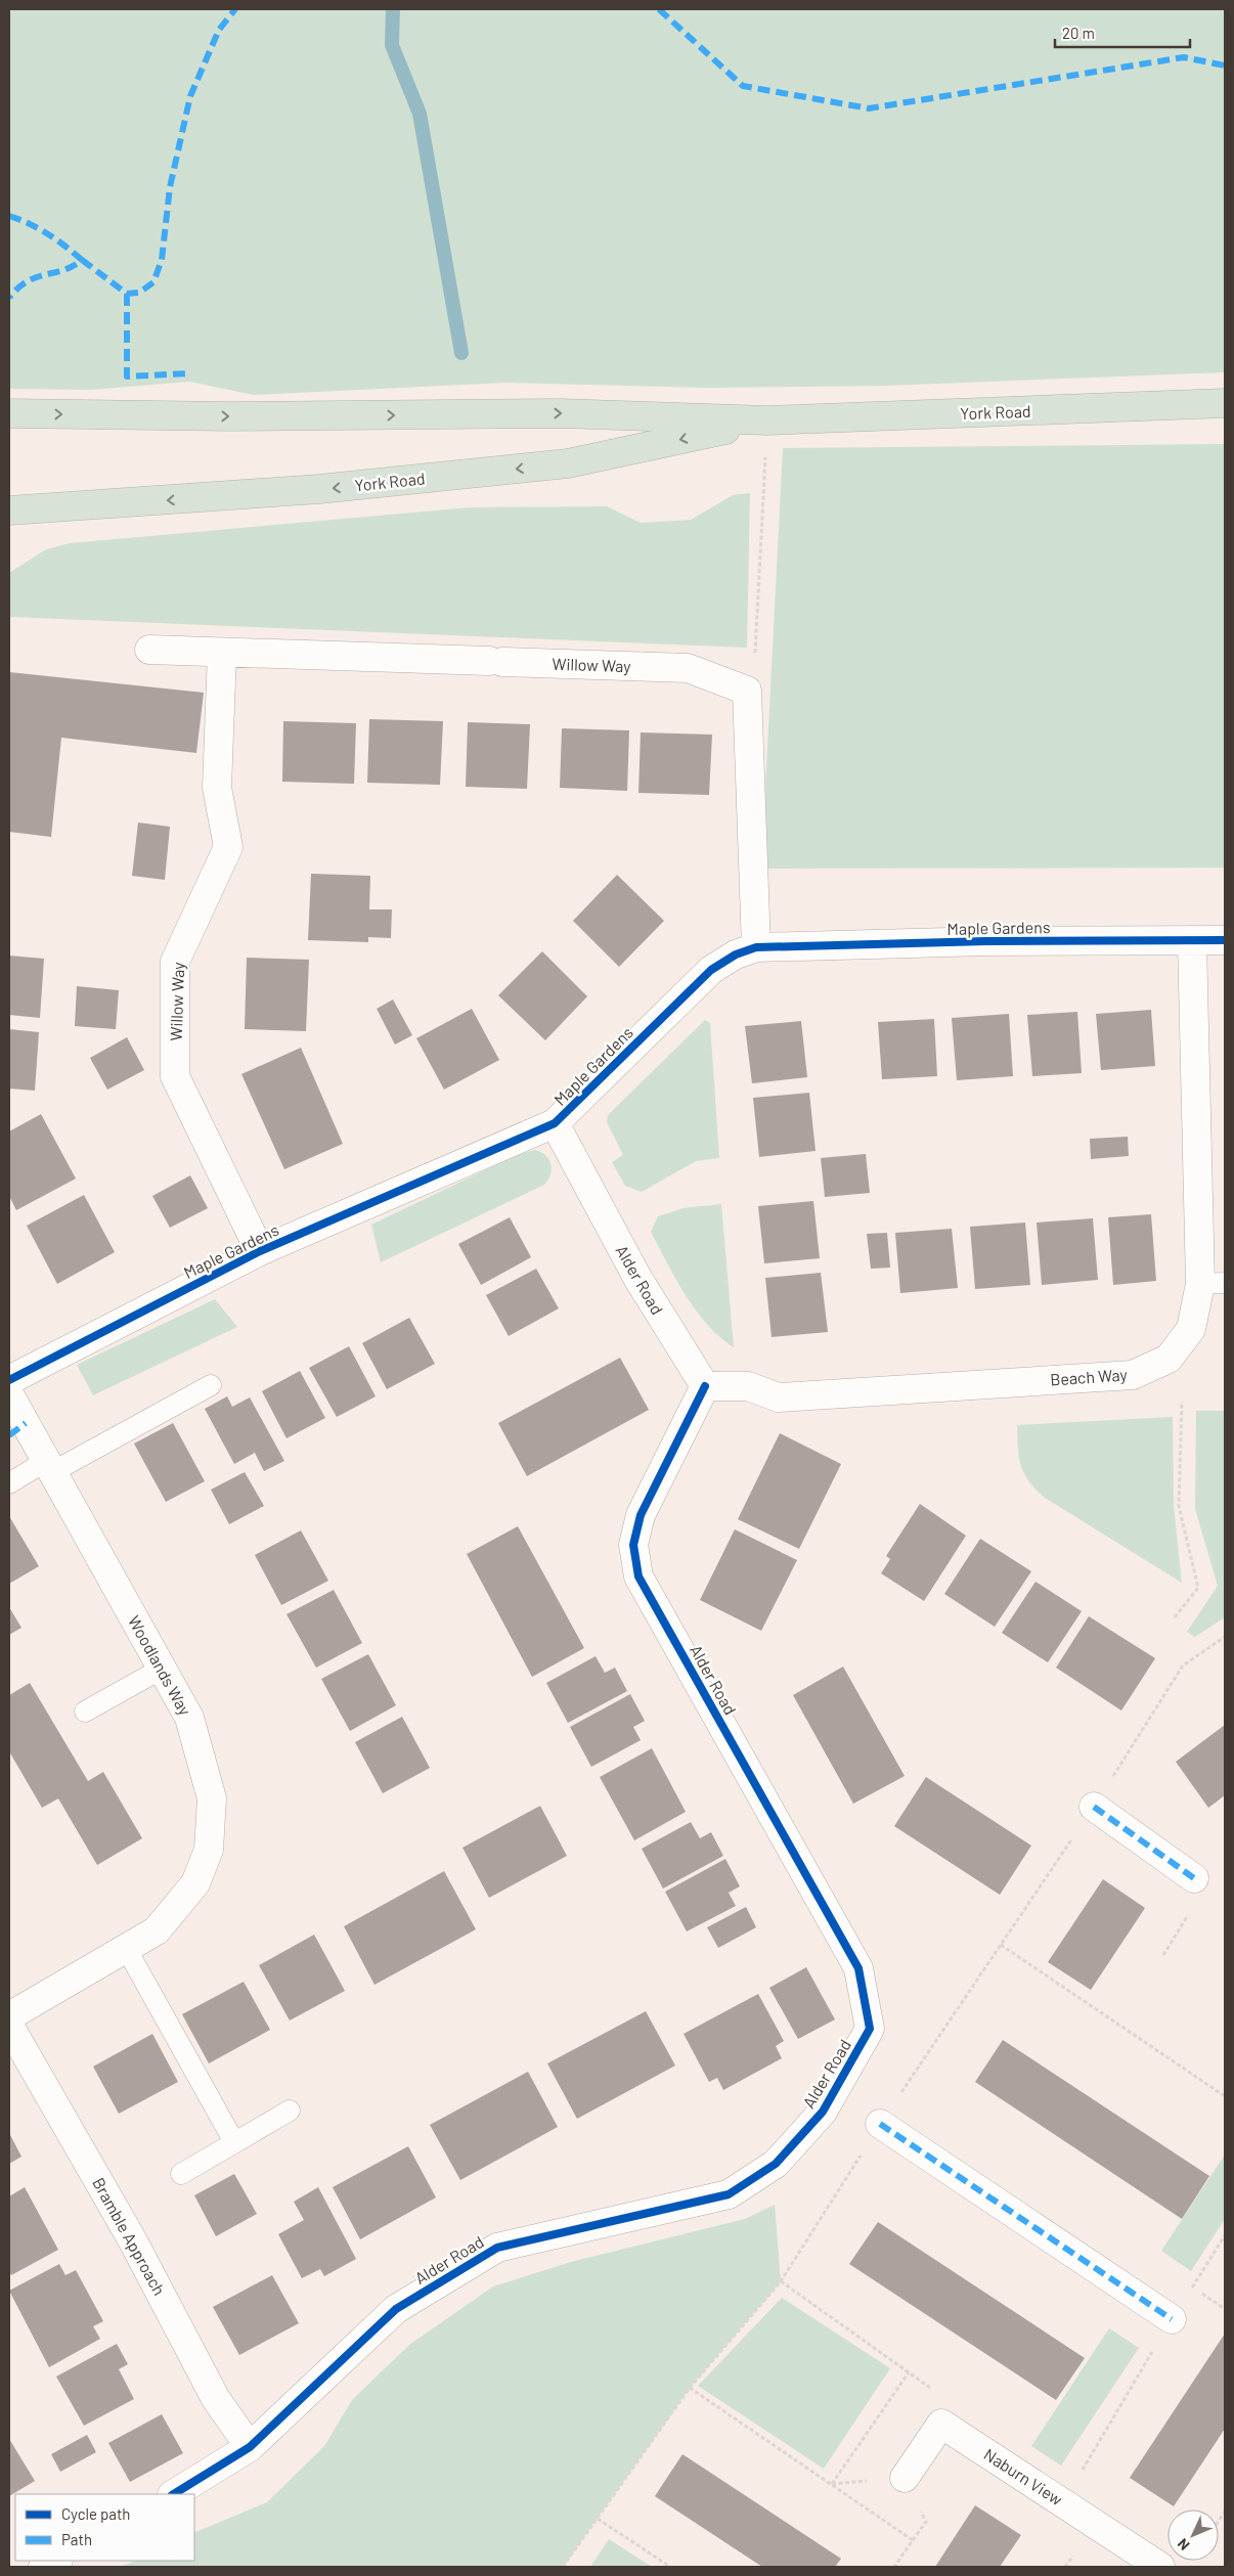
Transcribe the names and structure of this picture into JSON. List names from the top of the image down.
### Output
{
  "streets": {
    "highway": ["York Road"],
    "street": [
      "Willow Way",
      "Maple Gardens",
      "Alder Road",
      "Beach Way",
      "Woodlands Way",
      "Bramble Approach",
      "Naburn View"
    ]
  },
  "crossings": [
    ["Willow Way", "Maple Gardens"],
    ["Maple Gardens", "Alder Road"],
    ["Maple Gardens", "Beach Way"],
    ["Alder Road", "Beach Way"],
    ["Alder Road", "Bramble Approach"]
  ],
  "legend": ["Cycle path", "Path"],
  "scale_bar": "20 m",
  "north": "bottom left"
}
